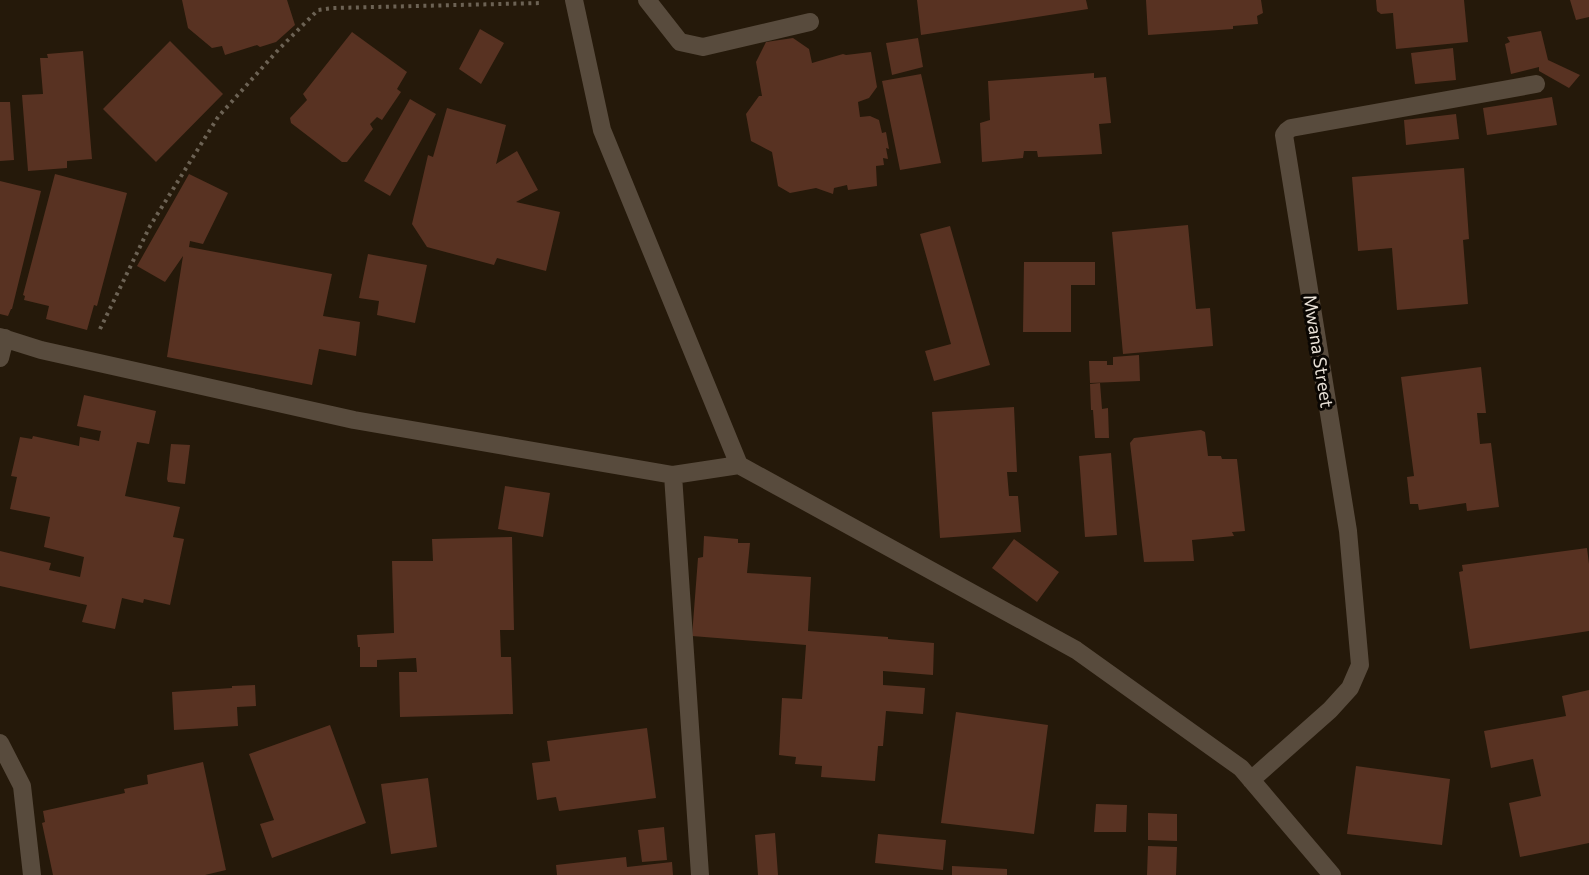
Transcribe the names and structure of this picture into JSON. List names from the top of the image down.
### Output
{
  "streets": {
    "street": ["Mwana Street"]
  }
}
